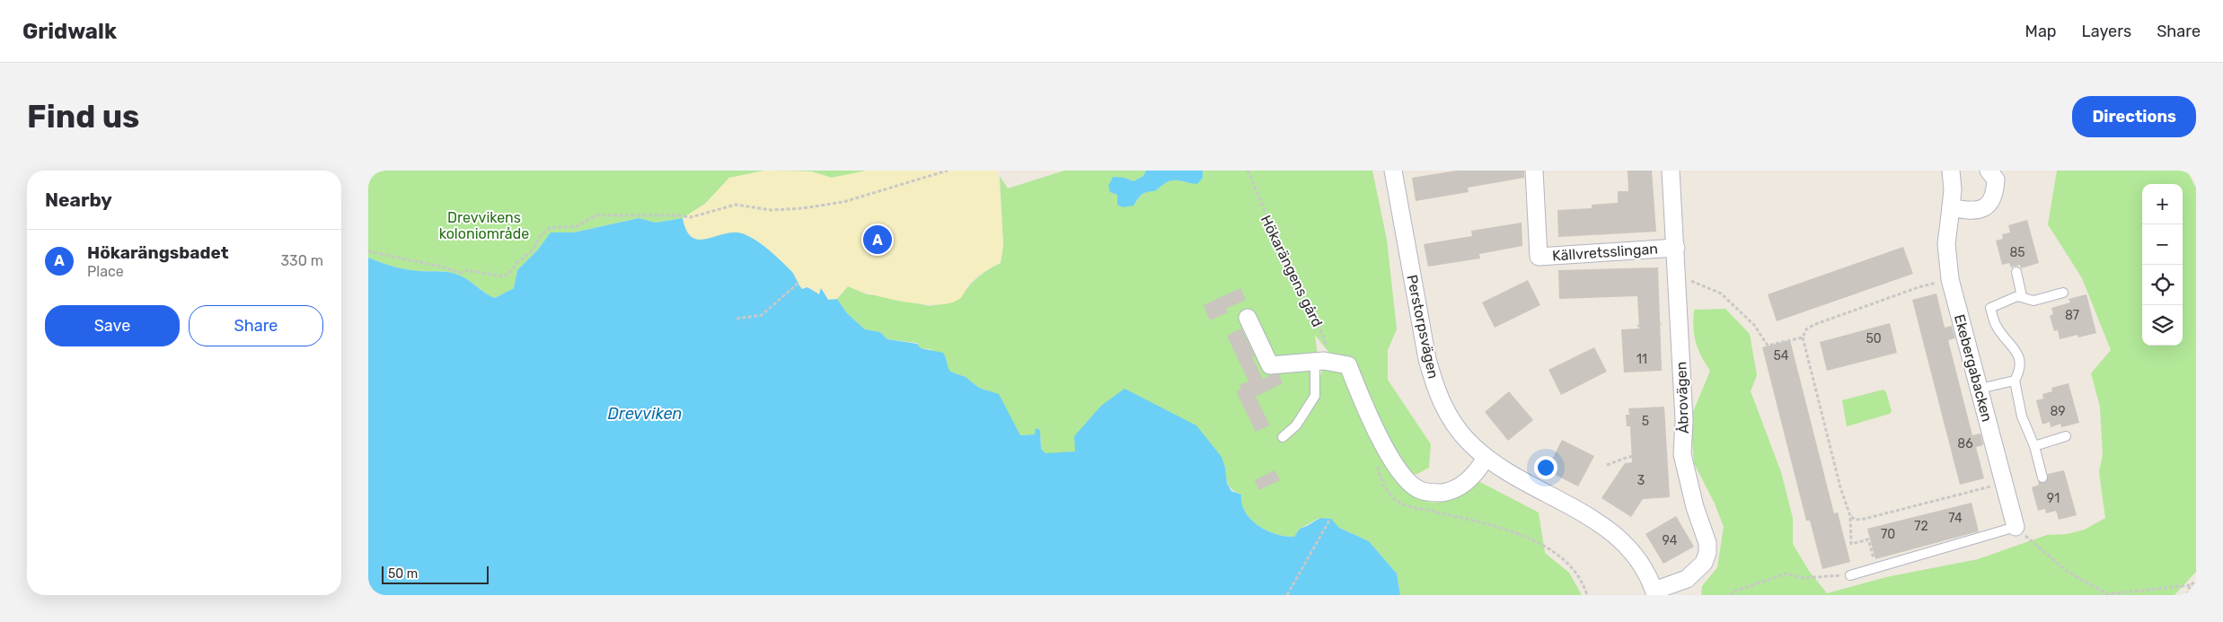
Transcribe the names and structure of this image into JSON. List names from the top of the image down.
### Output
{
  "streets": {
    "street": [
      "Källvretsslingan",
      "Perstorpsvägen",
      "Ekebergabacken",
      "Åbrovägen"
    ],
    "path": ["Hökarängens gård"]
  },
  "crossings": [
    ["Källvretsslingan", "Åbrovägen"],
    ["Perstorpsvägen", "Åbrovägen"]
  ],
  "water": ["Drevviken"],
  "parks": ["Drevvikens koloniområde"],
  "house_numbers": [
    "85",
    "87",
    "50",
    "54",
    "11",
    "89",
    "5",
    "86",
    "3",
    "91",
    "74",
    "72",
    "70",
    "94"
  ],
  "scale_bar": "50 m",
  "page": {
    "header": "Gridwalk",
    "nav": ["Map", "Layers", "Share"],
    "buttons": [
      "Directions",
      ["Save", "Share"]
    ],
    "title": "Find us",
    "heading": "Nearby",
    "map_buttons": ["+", "−"],
    "pins": "A",
    "list": [
      {
        "mark": "A",
        "name": "Hökarängsbadet",
        "note": "Place",
        "value": "330 m"
      }
    ],
    "scale": "50 m"
  }
}
